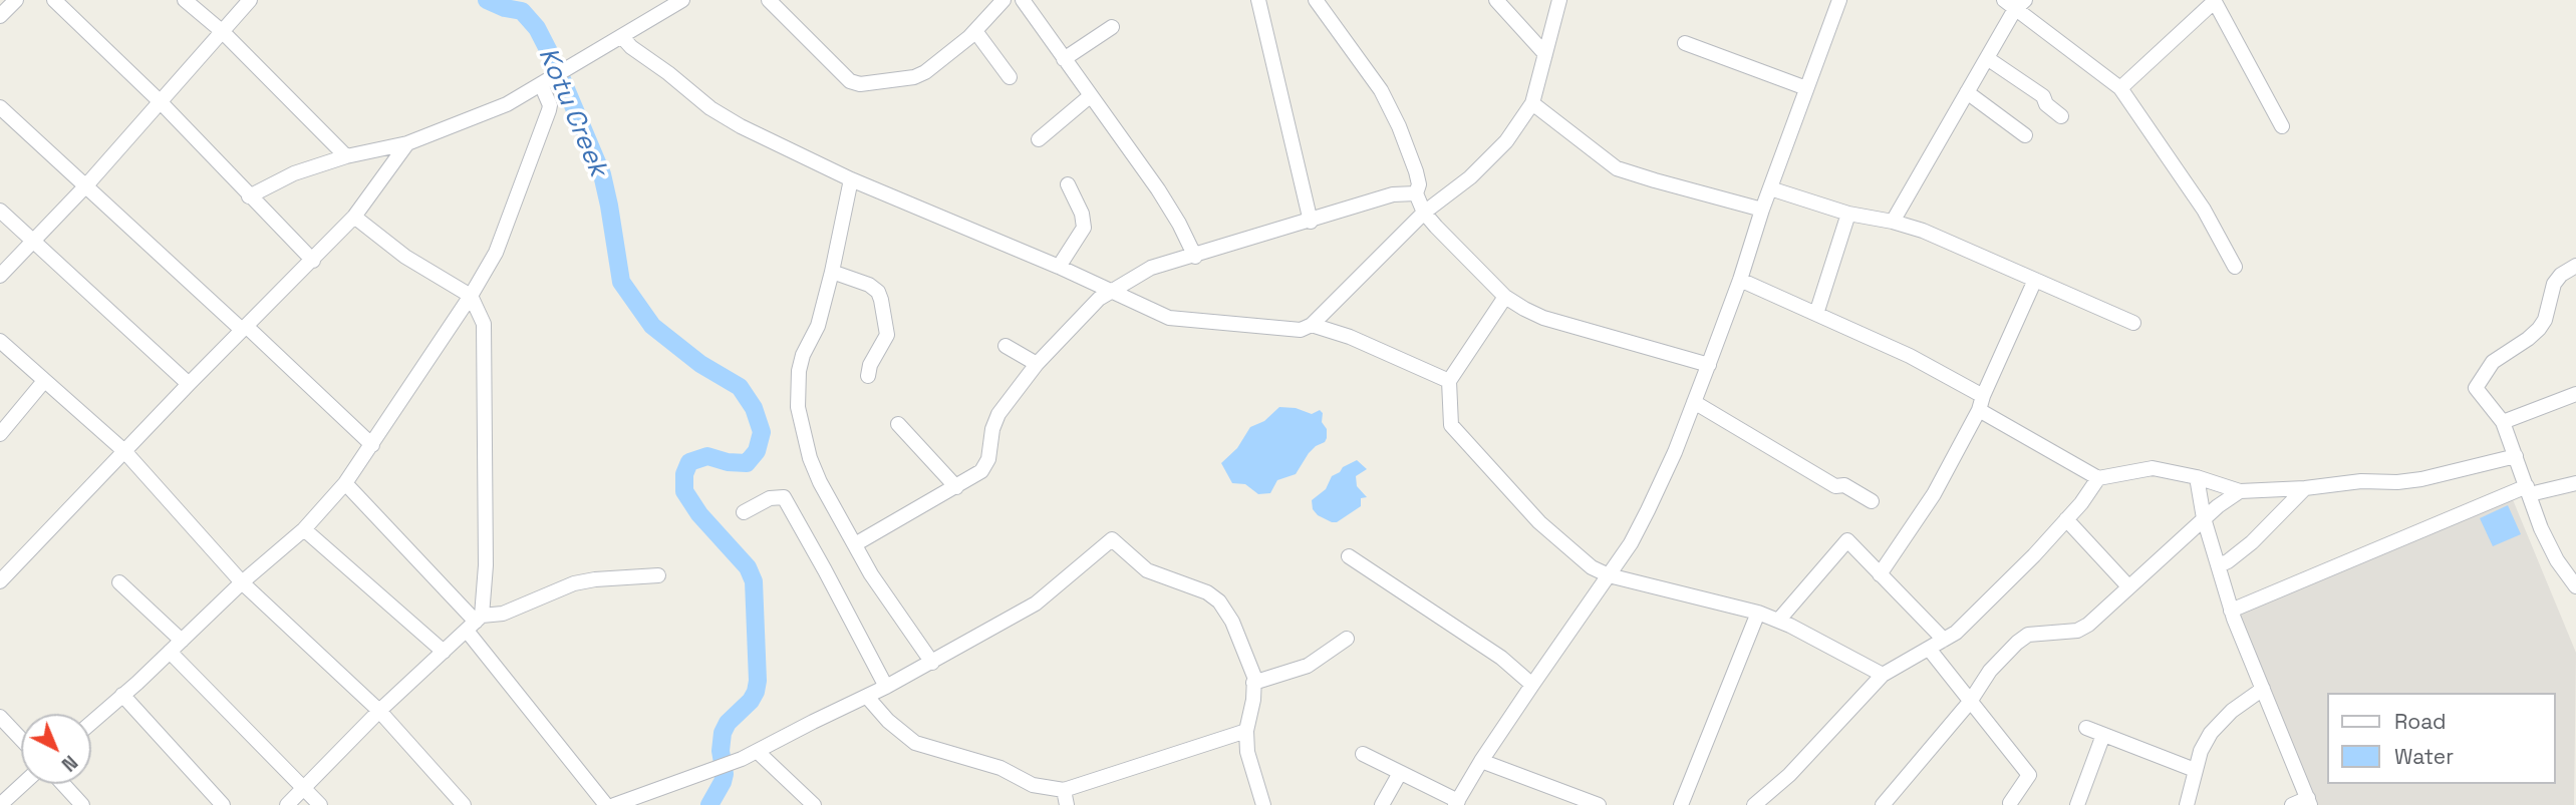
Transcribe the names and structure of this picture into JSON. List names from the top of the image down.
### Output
{
  "water": ["Kotu Creek"],
  "legend": ["Road", "Water"],
  "north": "bottom right"
}
